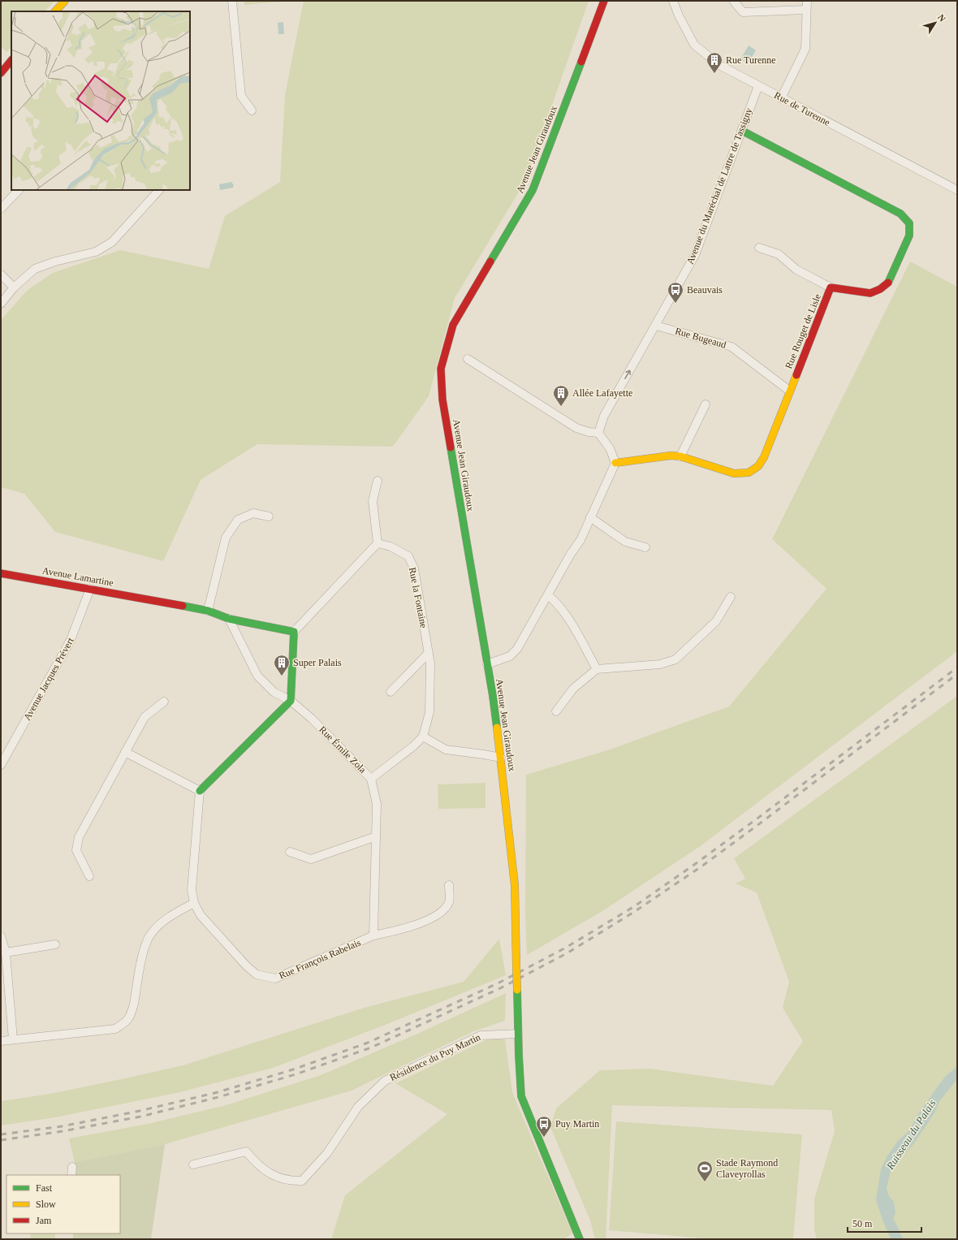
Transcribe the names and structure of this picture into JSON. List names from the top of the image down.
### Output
{
  "streets": {
    "street": [
      "Rue de Turenne",
      "Avenue Jean Giraudoux",
      "Avenue du Maréchal de Lattre de Tassigny",
      "Rue Rouget de Lisle",
      "Rue Bugeaud",
      "Avenue Lamartine",
      "Rue la Fontaine",
      "Avenue Jacques Prévert",
      "Rue Émile Zola",
      "Rue François Rabelais",
      "Résidence du Puy Martin"
    ]
  },
  "crossings": [
    ["Rue de Turenne", "Avenue du Maréchal de Lattre de Tassigny"],
    ["Avenue Jean Giraudoux", "Résidence du Puy Martin"],
    ["Avenue du Maréchal de Lattre de Tassigny", "Rue Rouget de Lisle"],
    ["Avenue du Maréchal de Lattre de Tassigny", "Rue Bugeaud"],
    ["Rue Rouget de Lisle", "Rue Bugeaud"],
    ["Avenue Lamartine", "Avenue Jacques Prévert"],
    ["Rue la Fontaine", "Rue Émile Zola"],
    ["Rue Émile Zola", "Rue François Rabelais"]
  ],
  "water": ["Ruisseau du Palais"],
  "places": {
    "building": ["Rue Turenne", "Allée Lafayette", "Super Palais"],
    "bus stop": ["Beauvais", "Puy Martin"],
    "sports": ["Stade Raymond Claveyrollas"]
  },
  "legend": ["Fast", "Slow", "Jam"],
  "scale_bar": "50 m",
  "north": "top right"
}
